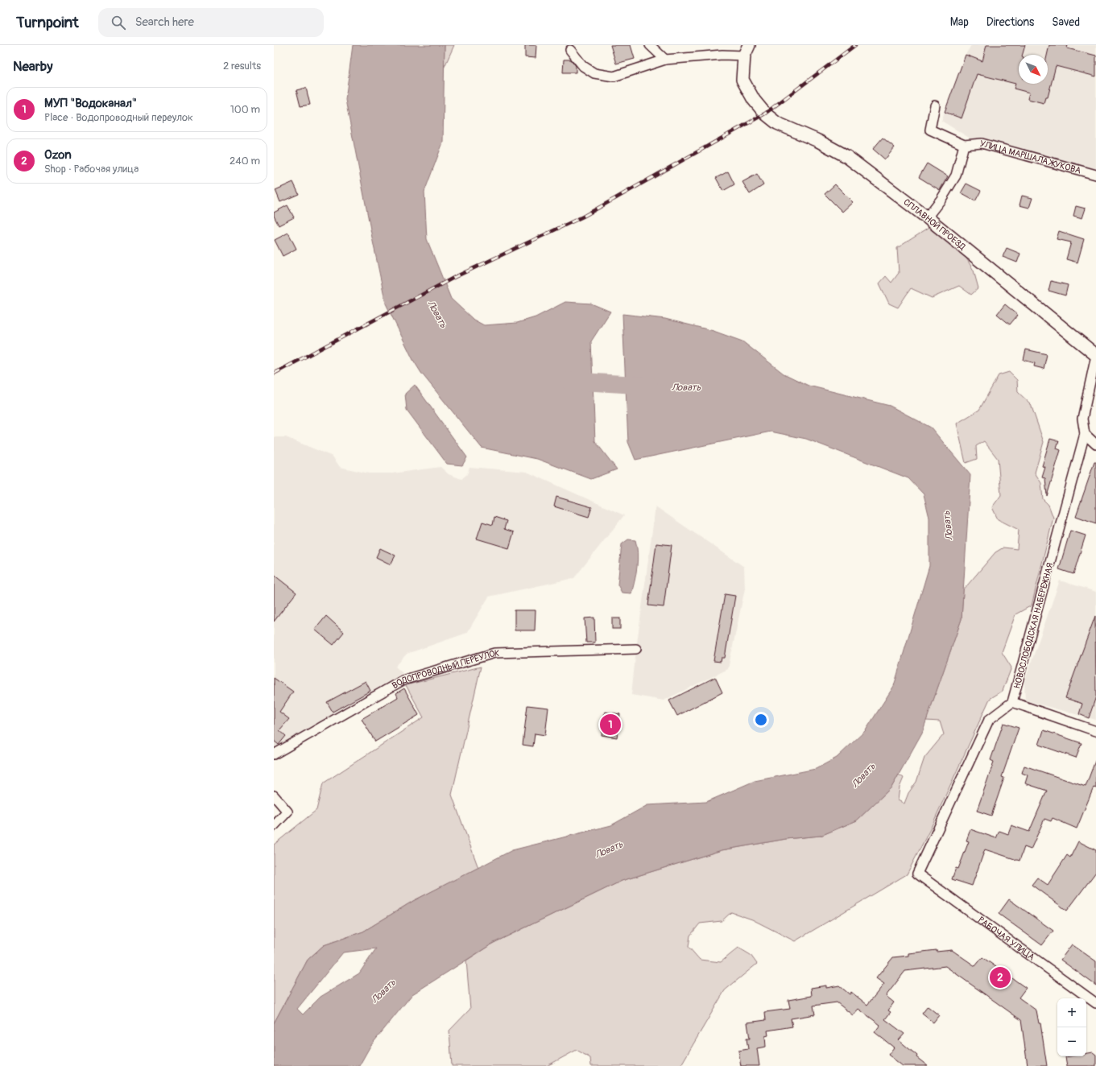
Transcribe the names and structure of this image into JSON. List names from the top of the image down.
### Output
{
  "streets": {
    "street": [
      "УЛИЦА МАРШАЛА ЖУКОВА",
      "СПЛАВНОЙ ПРОЕЗД",
      "НОВОСЛОБОДСКАЯ НАБЕРЕЖНАЯ",
      "ВОДОПРОВОДНЫЙ ПЕРЕУЛОК",
      "РАБОЧАЯ УЛИЦА"
    ]
  },
  "crossings": [
    ["СПЛАВНОЙ ПРОЕЗД", "НОВОСЛОБОДСКАЯ НАБЕРЕЖНАЯ"],
    ["НОВОСЛОБОДСКАЯ НАБЕРЕЖНАЯ", "РАБОЧАЯ УЛИЦА"]
  ],
  "water": ["Ловать"],
  "north": "bottom right",
  "page": {
    "header": "Turnpoint",
    "search": "Search here",
    "nav": ["Map", "Directions", "Saved"],
    "heading": ["Nearby", "2 results"],
    "list": [
      {
        "mark": "1",
        "name": "МУП \"Водоканал\"",
        "note": "Place · Водопроводный переулок",
        "value": "100 m"
      },
      {
        "mark": "2",
        "name": "Ozon",
        "note": "Shop · Рабочая улица",
        "value": "240 m"
      }
    ],
    "pins": ["1", "2"],
    "map_buttons": ["+", "−"]
  }
}
